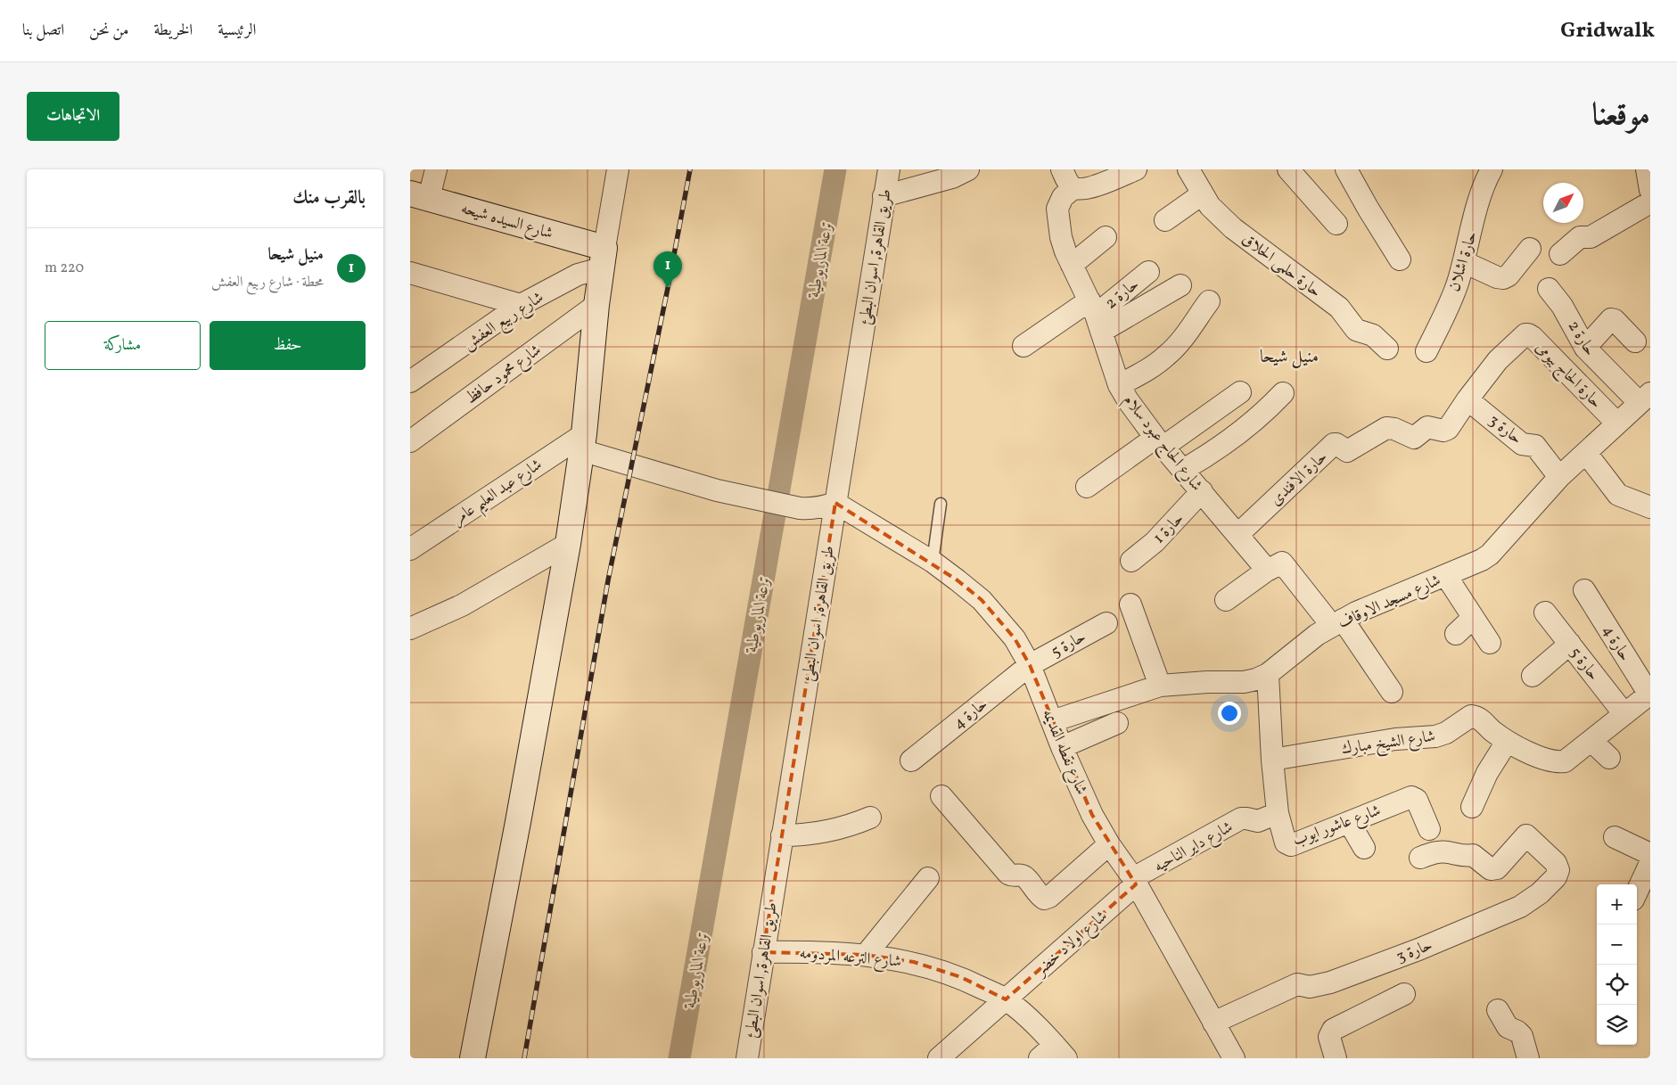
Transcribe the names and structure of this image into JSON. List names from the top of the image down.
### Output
{
  "streets": {
    "street": [
      "شارع السيده شيحه",
      "طريق القاهرة, اسوان البطئ",
      "حارة اشلان",
      "حارة حلمى الحلاق",
      "حارة 2",
      "شارع ربيع العفش",
      "شارع محمود حافظ",
      "حارة الحاج بيومى",
      "حارة 3",
      "شارع الحاج عبود سلام",
      "حارة الافندى",
      "شارع عبد العليم عامر",
      "حارة 1",
      "شارع مسجد الاوقاف",
      "حارة 4",
      "حارة 5",
      "شارع الشيخ مبارك",
      "شارع نقطه القديمه",
      "شارع عاشور ايوب",
      "شارع داير الناحيه",
      "شارع اولاد خضر",
      "شارع الترعه المردومه"
    ]
  },
  "crossings": [
    ["شارع السيده شيحه", "شارع ربيع العفش"],
    ["طريق القاهرة, اسوان البطئ", "شارع نقطه القديمه"],
    ["طريق القاهرة, اسوان البطئ", "شارع الترعه المردومه"],
    ["حارة 2", "شارع الحاج عبود سلام"],
    ["حارة 2", "شارع مسجد الاوقاف"],
    ["حارة الحاج بيومى", "حارة 3"],
    ["حارة الحاج بيومى", "حارة الافندى"],
    ["حارة الحاج بيومى", "شارع مسجد الاوقاف"],
    ["حارة 3", "حارة الافندى"],
    ["حارة 3", "شارع مسجد الاوقاف"],
    ["حارة 3", "شارع نقطه القديمه"],
    ["شارع الحاج عبود سلام", "حارة الافندى"],
    ["شارع الحاج عبود سلام", "حارة 1"],
    ["شارع مسجد الاوقاف", "شارع نقطه القديمه"],
    ["شارع مسجد الاوقاف", "شارع عاشور ايوب"],
    ["حارة 4", "حارة 5"],
    ["حارة 4", "شارع الشيخ مبارك"],
    ["حارة 4", "شارع نقطه القديمه"],
    ["حارة 5", "شارع الشيخ مبارك"],
    ["حارة 5", "شارع نقطه القديمه"],
    ["شارع الشيخ مبارك", "شارع عاشور ايوب"],
    ["شارع نقطه القديمه", "شارع داير الناحيه"],
    ["شارع نقطه القديمه", "شارع اولاد خضر"],
    ["شارع عاشور ايوب", "شارع داير الناحيه"],
    ["شارع داير الناحيه", "شارع اولاد خضر"],
    ["شارع اولاد خضر", "شارع الترعه المردومه"]
  ],
  "districts": ["منيل شيحا"],
  "water": ["ترعة الماريوطية"],
  "north": "top right",
  "page": {
    "header": "Gridwalk",
    "nav": [
      "الرئيسية",
      "الخريطة",
      "من نحن",
      "اتصل بنا"
    ],
    "title": "موقعنا",
    "buttons": [
      "الاتجاهات",
      ["حفظ", "مشاركة"]
    ],
    "heading": "بالقرب منك",
    "list": [
      {
        "mark": "1",
        "name": "منيل شيحا",
        "note": "محطة · شارع ربيع العفش",
        "value": "220 m"
      }
    ],
    "pins": "1",
    "map_buttons": ["+", "−"]
  }
}
